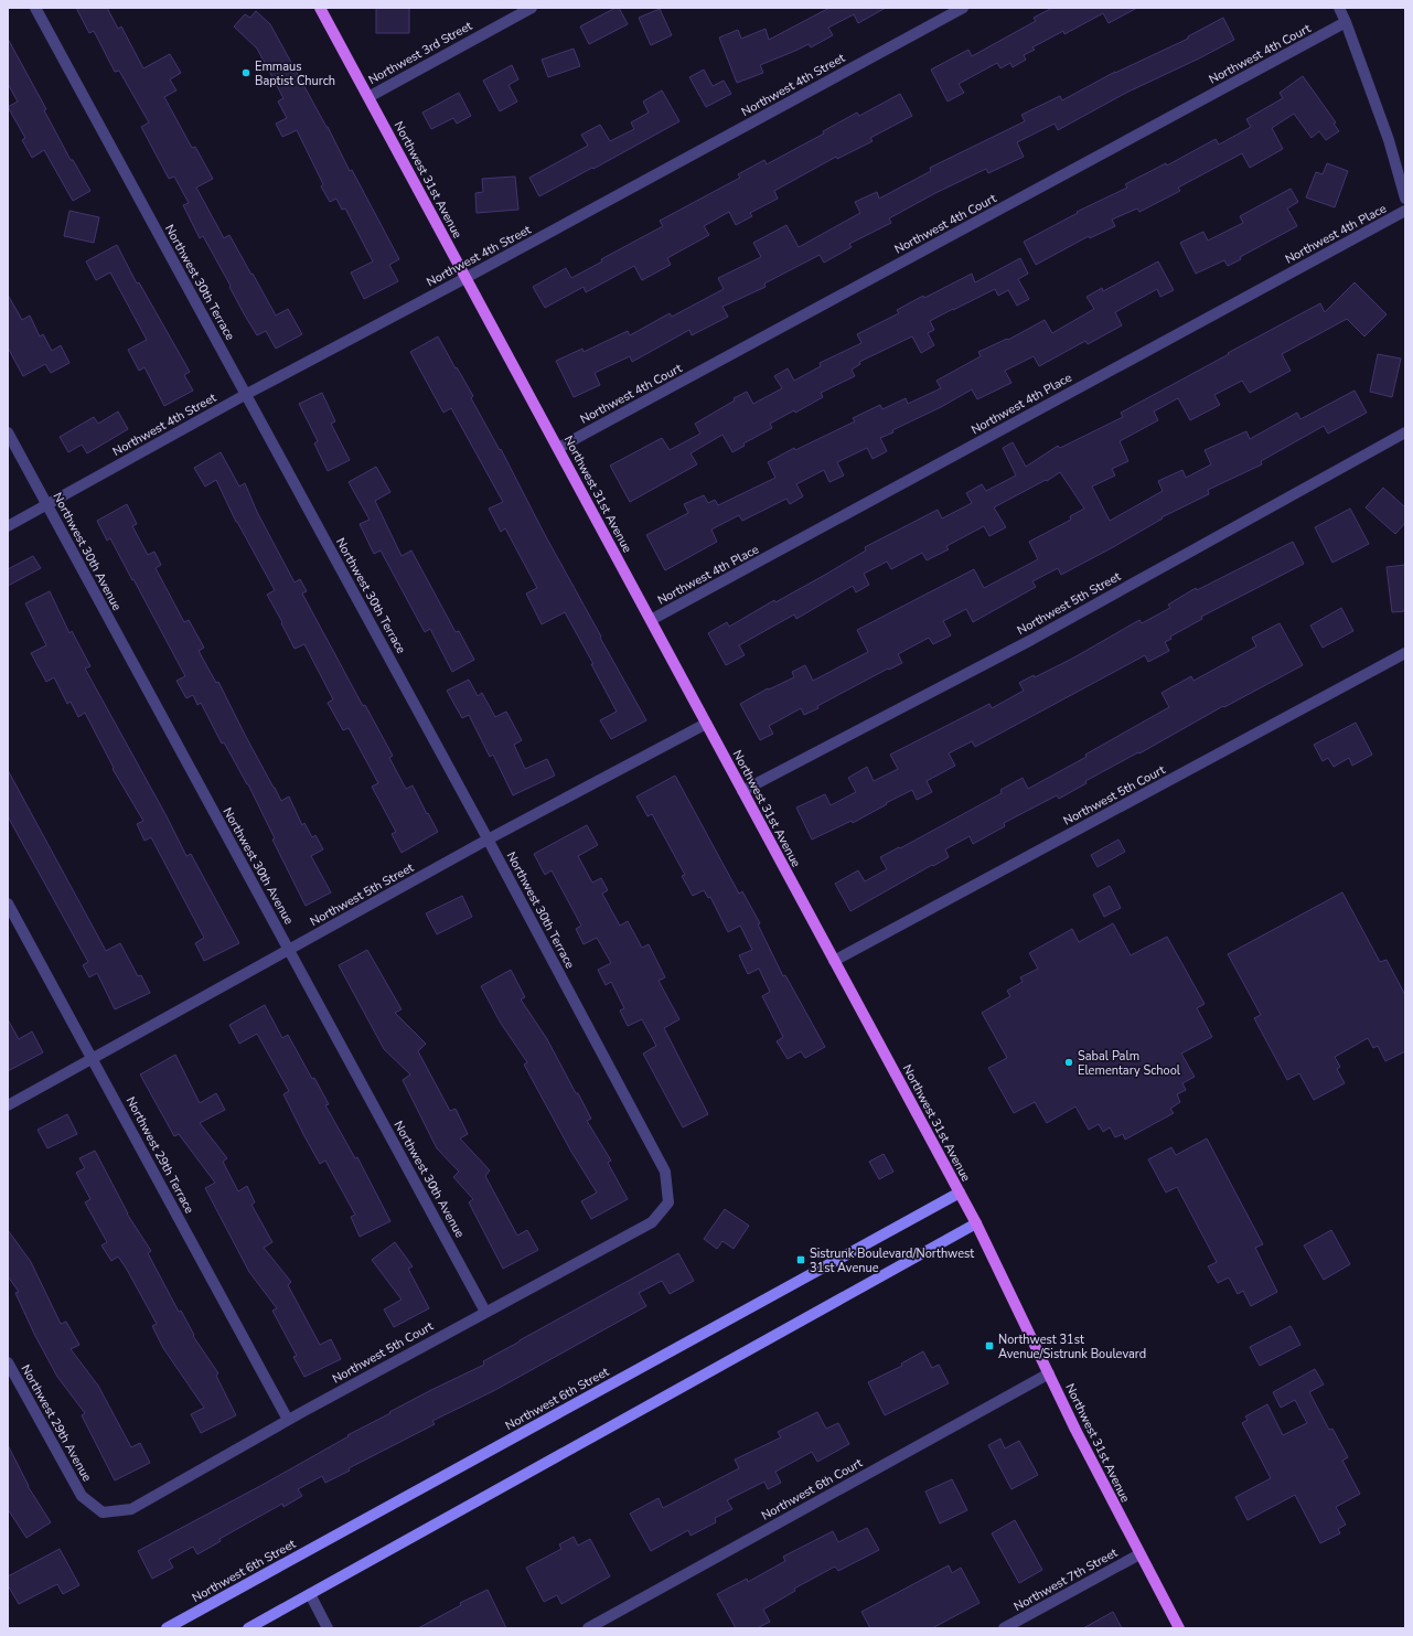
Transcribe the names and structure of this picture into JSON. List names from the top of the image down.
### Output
{
  "streets": {
    "main road": ["Northwest 31st Avenue"],
    "street": [
      "Northwest 3rd Street",
      "Northwest 4th Court",
      "Northwest 4th Street",
      "Northwest 4th Place",
      "Northwest 30th Terrace",
      "Northwest 30th Avenue",
      "Northwest 5th Street",
      "Northwest 5th Court",
      "Northwest 29th Terrace",
      "Northwest 6th Street",
      "Northwest 29th Avenue",
      "Northwest 6th Court",
      "Northwest 7th Street"
    ]
  },
  "crossings": [
    ["Northwest 3rd Street", "Northwest 31st Avenue"],
    ["Northwest 4th Court", "Northwest 31st Avenue"],
    ["Northwest 4th Street", "Northwest 31st Avenue"],
    ["Northwest 4th Street", "Northwest 30th Terrace"],
    ["Northwest 4th Street", "Northwest 30th Avenue"],
    ["Northwest 31st Avenue", "Northwest 4th Place"],
    ["Northwest 31st Avenue", "Northwest 5th Street"],
    ["Northwest 31st Avenue", "Northwest 5th Court"],
    ["Northwest 31st Avenue", "Northwest 6th Street"],
    ["Northwest 31st Avenue", "Northwest 6th Court"],
    ["Northwest 31st Avenue", "Northwest 7th Street"],
    ["Northwest 30th Terrace", "Northwest 5th Street"],
    ["Northwest 30th Terrace", "Northwest 5th Court"],
    ["Northwest 30th Avenue", "Northwest 5th Street"],
    ["Northwest 30th Avenue", "Northwest 5th Court"],
    ["Northwest 5th Street", "Northwest 29th Terrace"],
    ["Northwest 5th Court", "Northwest 29th Terrace"],
    ["Northwest 5th Court", "Northwest 29th Avenue"]
  ],
  "places": {
    "other": ["Emmaus Baptist Church", "Sabal Palm Elementary School"],
    "transit": ["Sistrunk Boulevard/Northwest 31st Avenue", "Northwest 31st Avenue/Sistrunk Boulevard"]
  }
}
